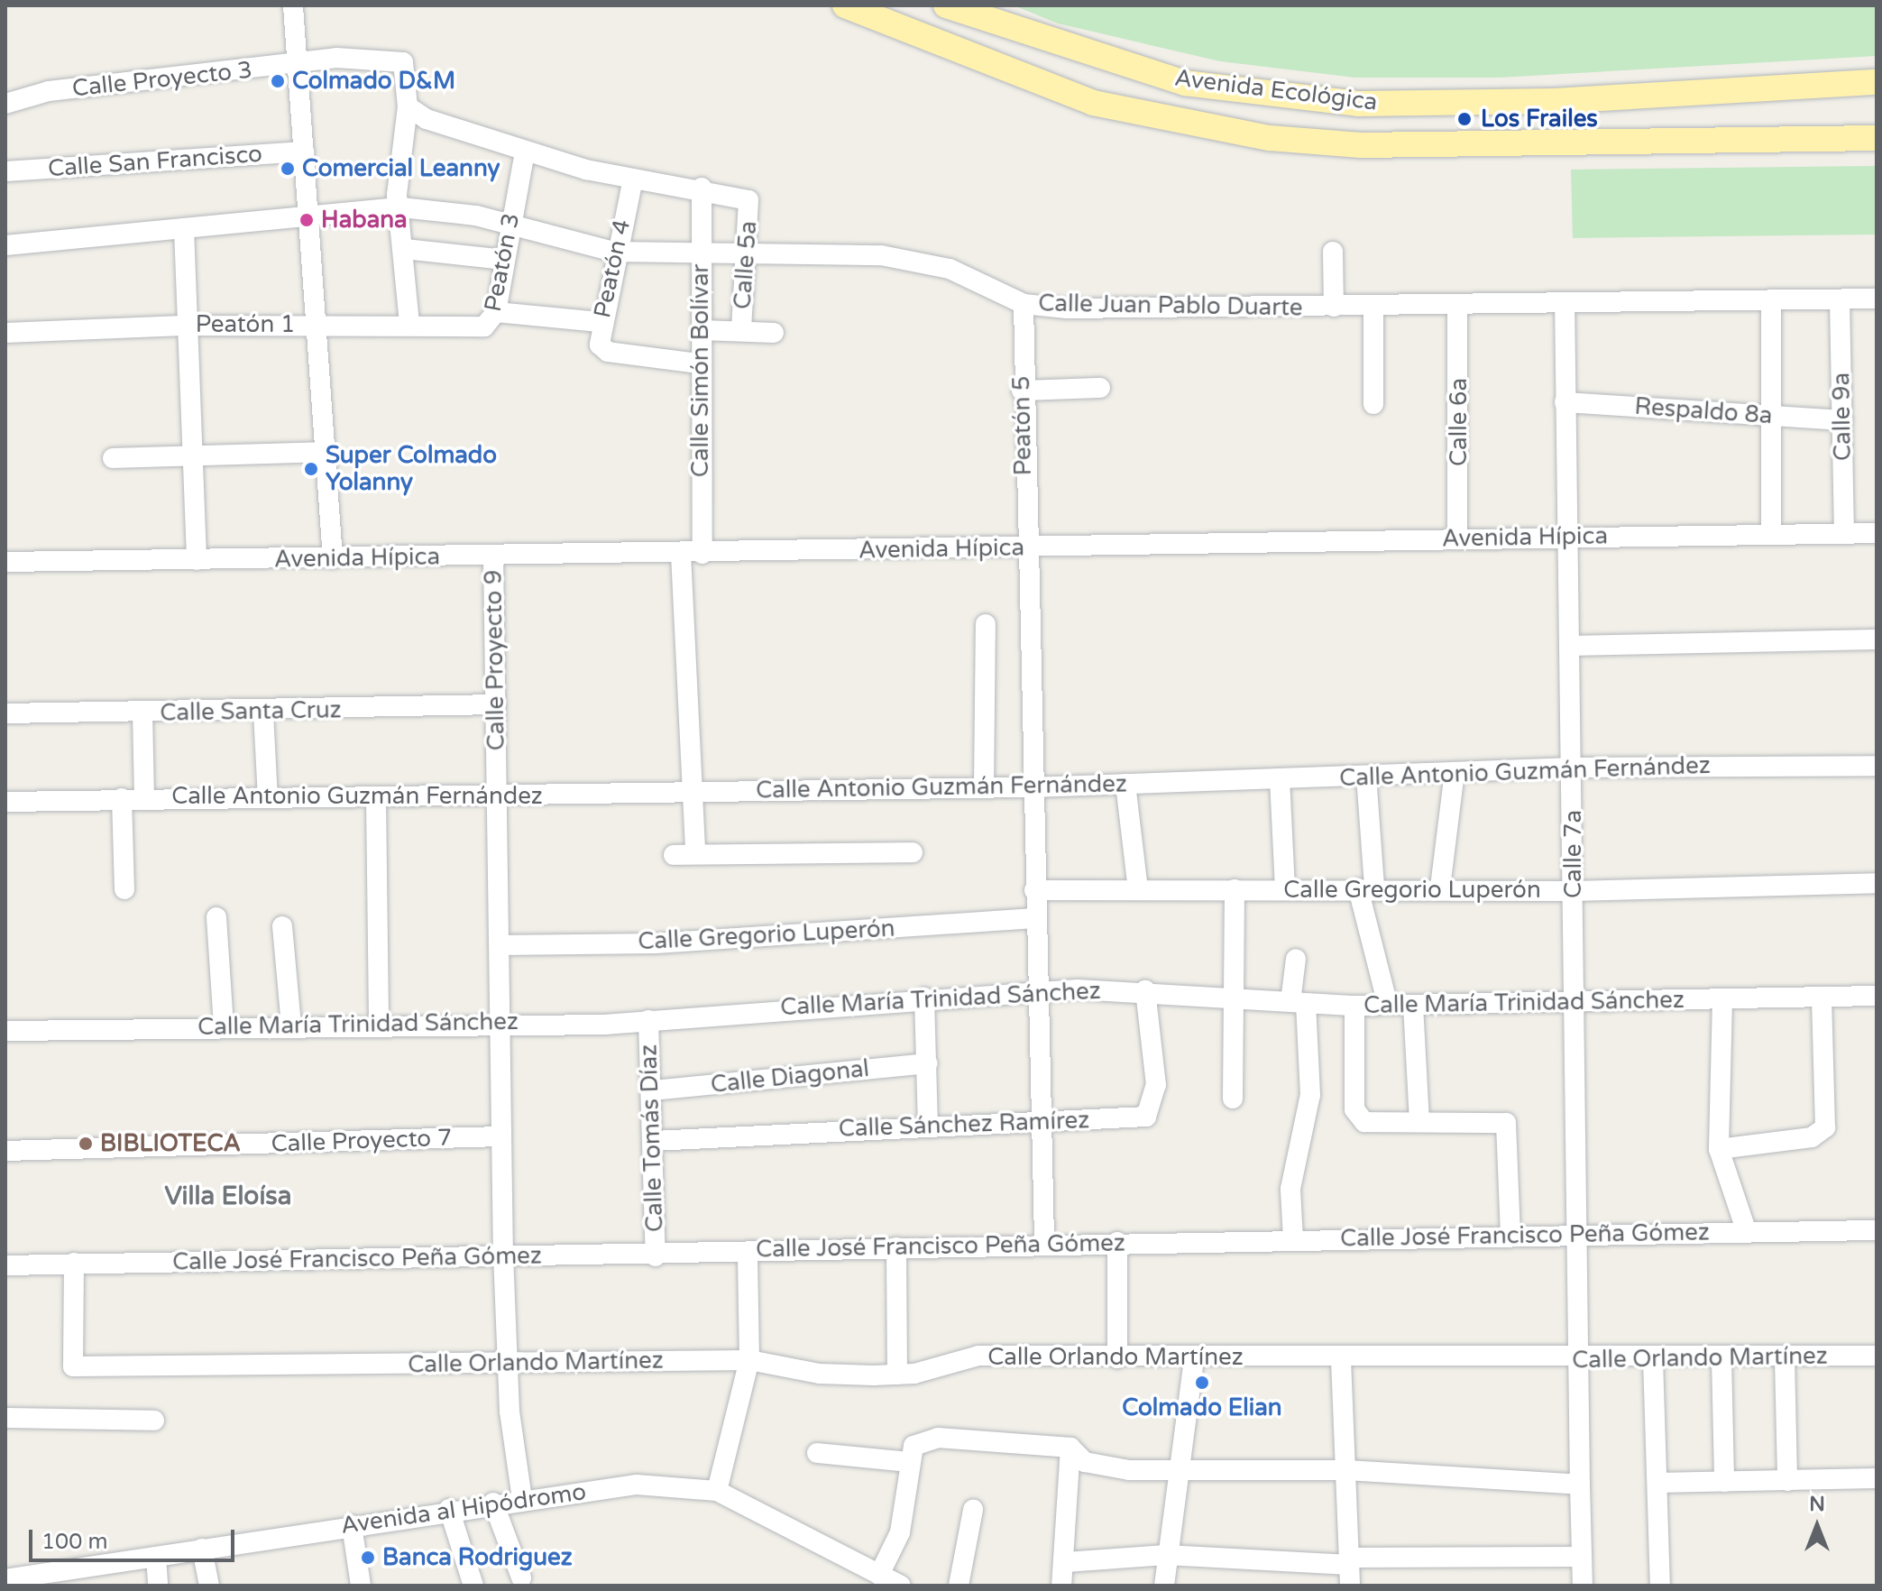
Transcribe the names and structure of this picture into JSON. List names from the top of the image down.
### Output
{
  "streets": {
    "main road": ["Avenida Ecológica"],
    "street": [
      "Calle Proyecto 3",
      "Calle San Francisco",
      "Peatón 3",
      "Calle 5a",
      "Peatón 4",
      "Calle Juan Pablo Duarte",
      "Peatón 1",
      "Calle Simón Bolívar",
      "Respaldo 8a",
      "Calle 9a",
      "Calle 6a",
      "Peatón 5",
      "Avenida Hípica",
      "Calle Proyecto 9",
      "Calle Santa Cruz",
      "Calle Antonio Guzmán Fernández",
      "Calle 7a",
      "Calle Gregorio Luperón",
      "Calle María Trinidad Sánchez",
      "Calle Diagonal",
      "Calle Sánchez Ramírez",
      "Calle Tomás Díaz",
      "Calle Proyecto 7",
      "Calle José Francisco Peña Gómez",
      "Calle Orlando Martínez",
      "Avenida al Hipódromo"
    ]
  },
  "crossings": [
    ["Peatón 3", "Calle Juan Pablo Duarte"],
    ["Peatón 3", "Peatón 1"],
    ["Calle 5a", "Calle Juan Pablo Duarte"],
    ["Calle 5a", "Calle Simón Bolívar"],
    ["Peatón 4", "Calle Juan Pablo Duarte"],
    ["Peatón 4", "Peatón 1"],
    ["Peatón 4", "Calle Simón Bolívar"],
    ["Calle Juan Pablo Duarte", "Calle Simón Bolívar"],
    ["Calle Juan Pablo Duarte", "Calle 9a"],
    ["Calle Juan Pablo Duarte", "Calle 6a"],
    ["Calle Juan Pablo Duarte", "Peatón 5"],
    ["Calle Juan Pablo Duarte", "Calle 7a"],
    ["Calle Simón Bolívar", "Avenida Hípica"],
    ["Respaldo 8a", "Calle 9a"],
    ["Respaldo 8a", "Calle 7a"],
    ["Calle 9a", "Avenida Hípica"],
    ["Calle 6a", "Avenida Hípica"],
    ["Peatón 5", "Avenida Hípica"],
    ["Peatón 5", "Calle Antonio Guzmán Fernández"],
    ["Peatón 5", "Calle Gregorio Luperón"],
    ["Peatón 5", "Calle María Trinidad Sánchez"],
    ["Peatón 5", "Calle Sánchez Ramírez"],
    ["Peatón 5", "Calle José Francisco Peña Gómez"],
    ["Avenida Hípica", "Calle Proyecto 9"],
    ["Avenida Hípica", "Calle 7a"],
    ["Calle Proyecto 9", "Calle Santa Cruz"],
    ["Calle Proyecto 9", "Calle Antonio Guzmán Fernández"],
    ["Calle Proyecto 9", "Calle Gregorio Luperón"],
    ["Calle Proyecto 9", "Calle María Trinidad Sánchez"],
    ["Calle Proyecto 9", "Calle Proyecto 7"],
    ["Calle Proyecto 9", "Calle José Francisco Peña Gómez"],
    ["Calle Proyecto 9", "Calle Orlando Martínez"],
    ["Calle Proyecto 9", "Avenida al Hipódromo"],
    ["Calle Antonio Guzmán Fernández", "Calle 7a"],
    ["Calle 7a", "Calle Gregorio Luperón"],
    ["Calle 7a", "Calle María Trinidad Sánchez"],
    ["Calle 7a", "Calle José Francisco Peña Gómez"],
    ["Calle 7a", "Calle Orlando Martínez"],
    ["Calle María Trinidad Sánchez", "Calle Sánchez Ramírez"],
    ["Calle María Trinidad Sánchez", "Calle Tomás Díaz"],
    ["Calle Diagonal", "Calle Tomás Díaz"],
    ["Calle Sánchez Ramírez", "Calle Tomás Díaz"],
    ["Calle Tomás Díaz", "Calle José Francisco Peña Gómez"],
    ["Calle José Francisco Peña Gómez", "Calle Orlando Martínez"]
  ],
  "districts": ["Villa Eloísa"],
  "places": [
    "Colmado D&M",
    "Los Frailes",
    "Comercial Leanny",
    "Habana",
    "Super Colmado Yolanny",
    "BIBLIOTECA",
    "Colmado Elian",
    "Banca Rodriguez"
  ],
  "scale_bar": "100 m",
  "north": "top"
}
